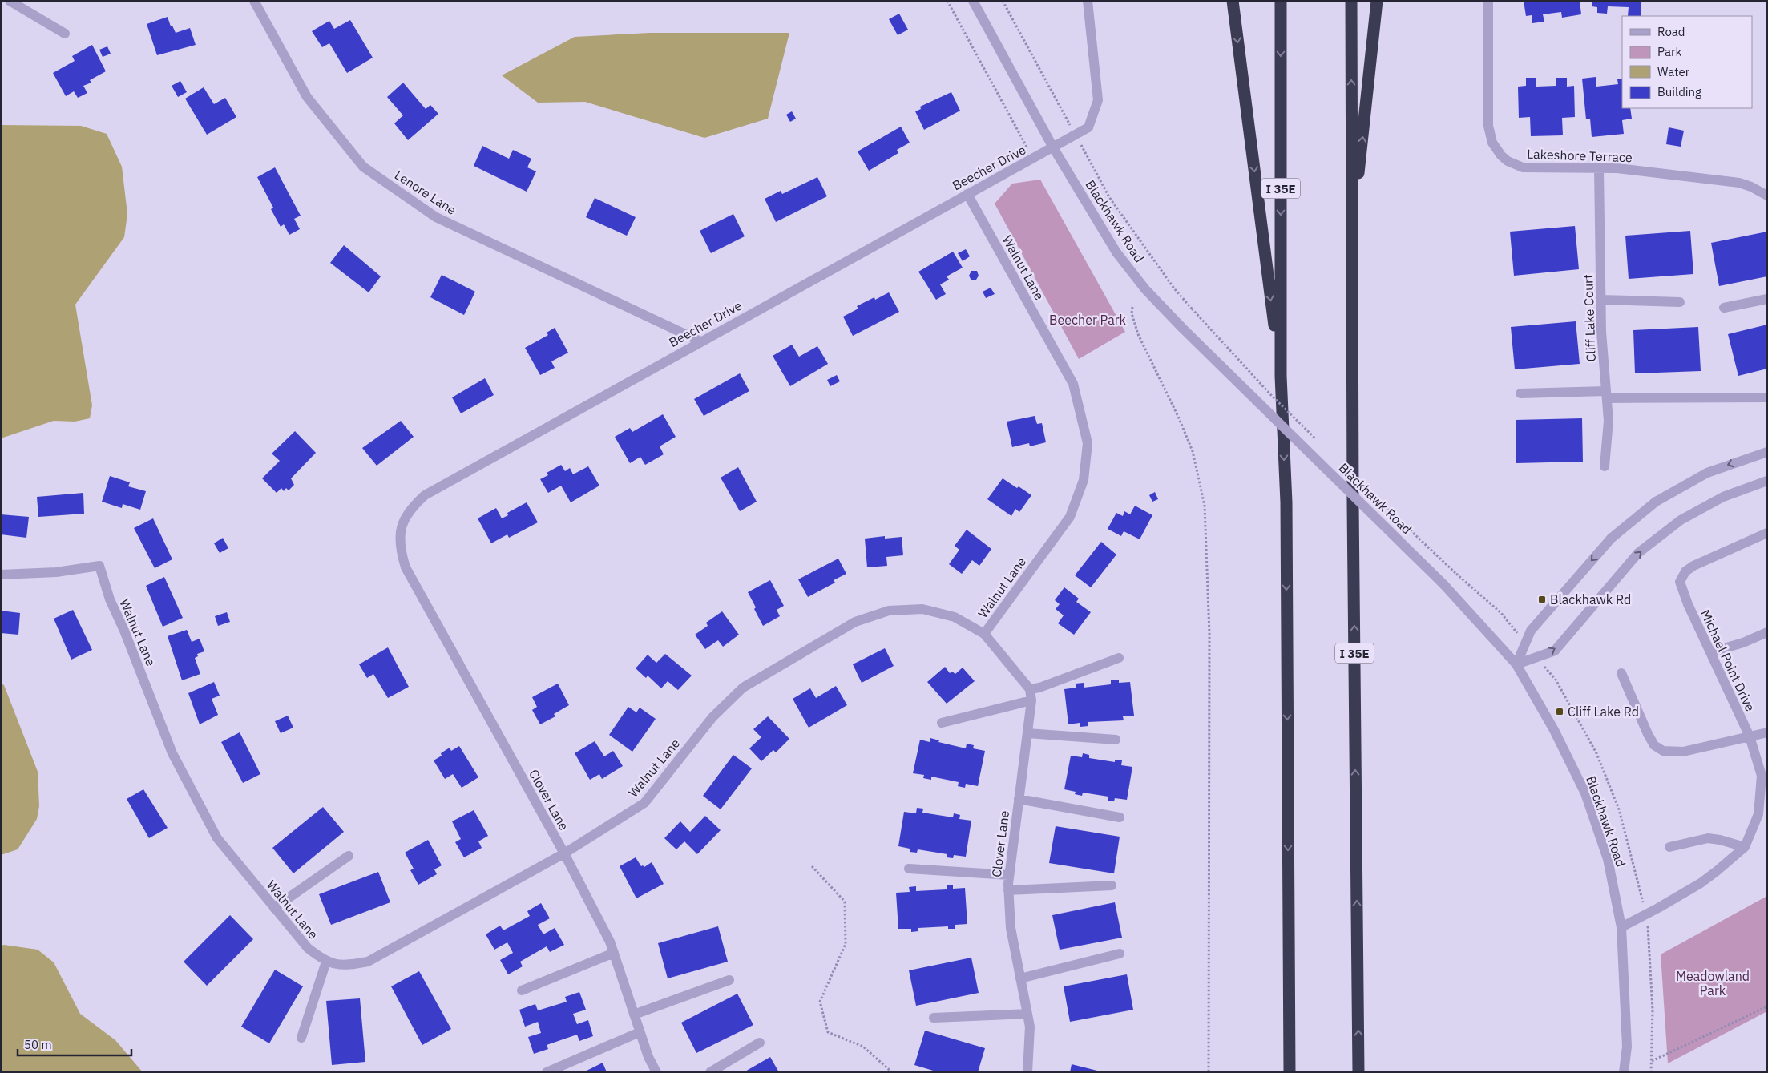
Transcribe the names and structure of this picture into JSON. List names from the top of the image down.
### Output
{
  "streets": {
    "highway": ["I 35E"],
    "street": [
      "Lakeshore Terrace",
      "Beecher Drive",
      "Lenore Lane",
      "Blackhawk Road",
      "Walnut Lane",
      "Cliff Lake Court",
      "Michael Point Drive",
      "Clover Lane"
    ]
  },
  "crossings": [
    ["Lakeshore Terrace", "Cliff Lake Court"],
    ["Beecher Drive", "Lenore Lane"],
    ["Beecher Drive", "Blackhawk Road"],
    ["Beecher Drive", "Walnut Lane"],
    ["Beecher Drive", "Clover Lane"],
    ["Blackhawk Road", "Michael Point Drive"],
    ["Walnut Lane", "Clover Lane"]
  ],
  "parks": ["Beecher Park", "Meadowland Park"],
  "places": {
    "transit": ["Blackhawk Rd", "Cliff Lake Rd"]
  },
  "legend": [
    "Road",
    "Park",
    "Water",
    "Building"
  ],
  "scale_bar": "50 m"
}
